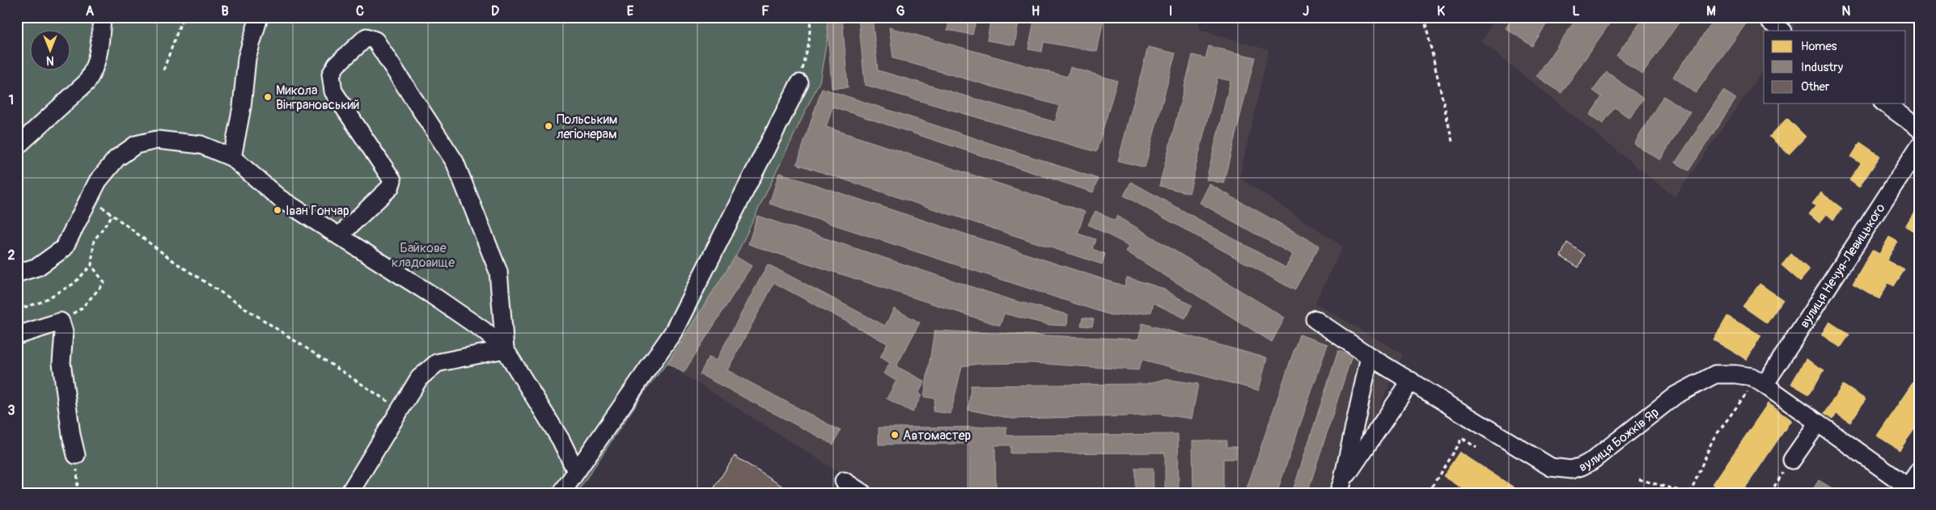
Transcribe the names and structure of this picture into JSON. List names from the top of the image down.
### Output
{
  "streets": {
    "street": ["вулиця Нечуя-Левицького", "вулиця Божків Яр"]
  },
  "crossings": [
    ["вулиця Нечуя-Левицького", "вулиця Божків Яр"]
  ],
  "parks": ["Байкове кладовище"],
  "places": [
    "Микола Вінграновський",
    "Польським легіонерам",
    "Іван Гончар",
    "Автомастер"
  ],
  "legend": ["Homes", "Industry", "Other"],
  "north": "bottom",
  "grid": {
    "columns": [
      "A",
      "B",
      "C",
      "D",
      "E",
      "F",
      "G",
      "H",
      "I",
      "J",
      "K",
      "L",
      "M",
      "N"
    ],
    "rows": ["1", "2", "3"]
  }
}
